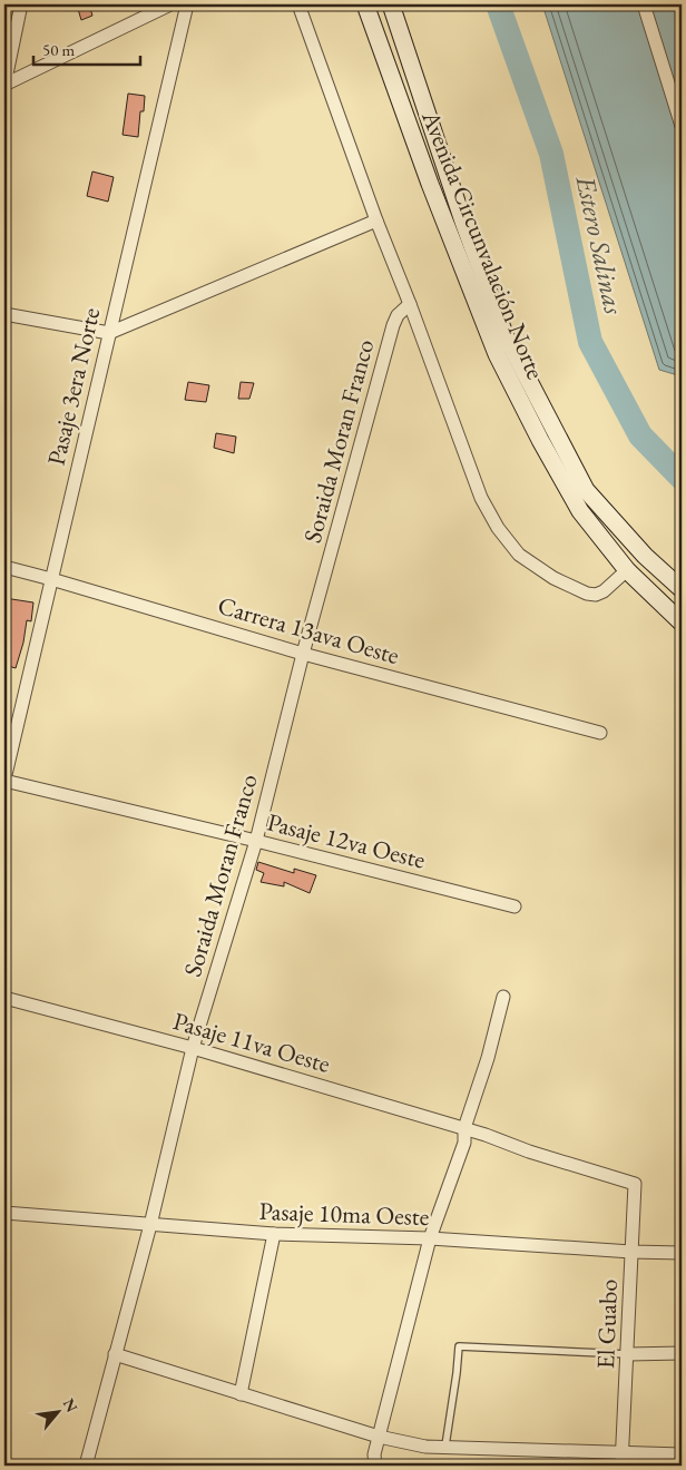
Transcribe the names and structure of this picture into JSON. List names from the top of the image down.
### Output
{
  "streets": {
    "main road": ["Avenida Circunvalación Norte"],
    "street": [
      "Pasaje 3era Norte",
      "Soraida Moran Franco",
      "Carrera 13ava Oeste",
      "Pasaje 12va Oeste",
      "Pasaje 11va Oeste",
      "Pasaje 10ma Oeste",
      "El Guabo"
    ]
  },
  "crossings": [
    ["Pasaje 3era Norte", "Carrera 13ava Oeste"],
    ["Pasaje 3era Norte", "Pasaje 12va Oeste"],
    ["Soraida Moran Franco", "Carrera 13ava Oeste"],
    ["Soraida Moran Franco", "Pasaje 12va Oeste"],
    ["Soraida Moran Franco", "Pasaje 11va Oeste"],
    ["Soraida Moran Franco", "Pasaje 10ma Oeste"],
    ["Pasaje 11va Oeste", "El Guabo"],
    ["Pasaje 10ma Oeste", "El Guabo"]
  ],
  "water": ["Estero Salinas"],
  "scale_bar": "50 m",
  "north": "top right"
}
